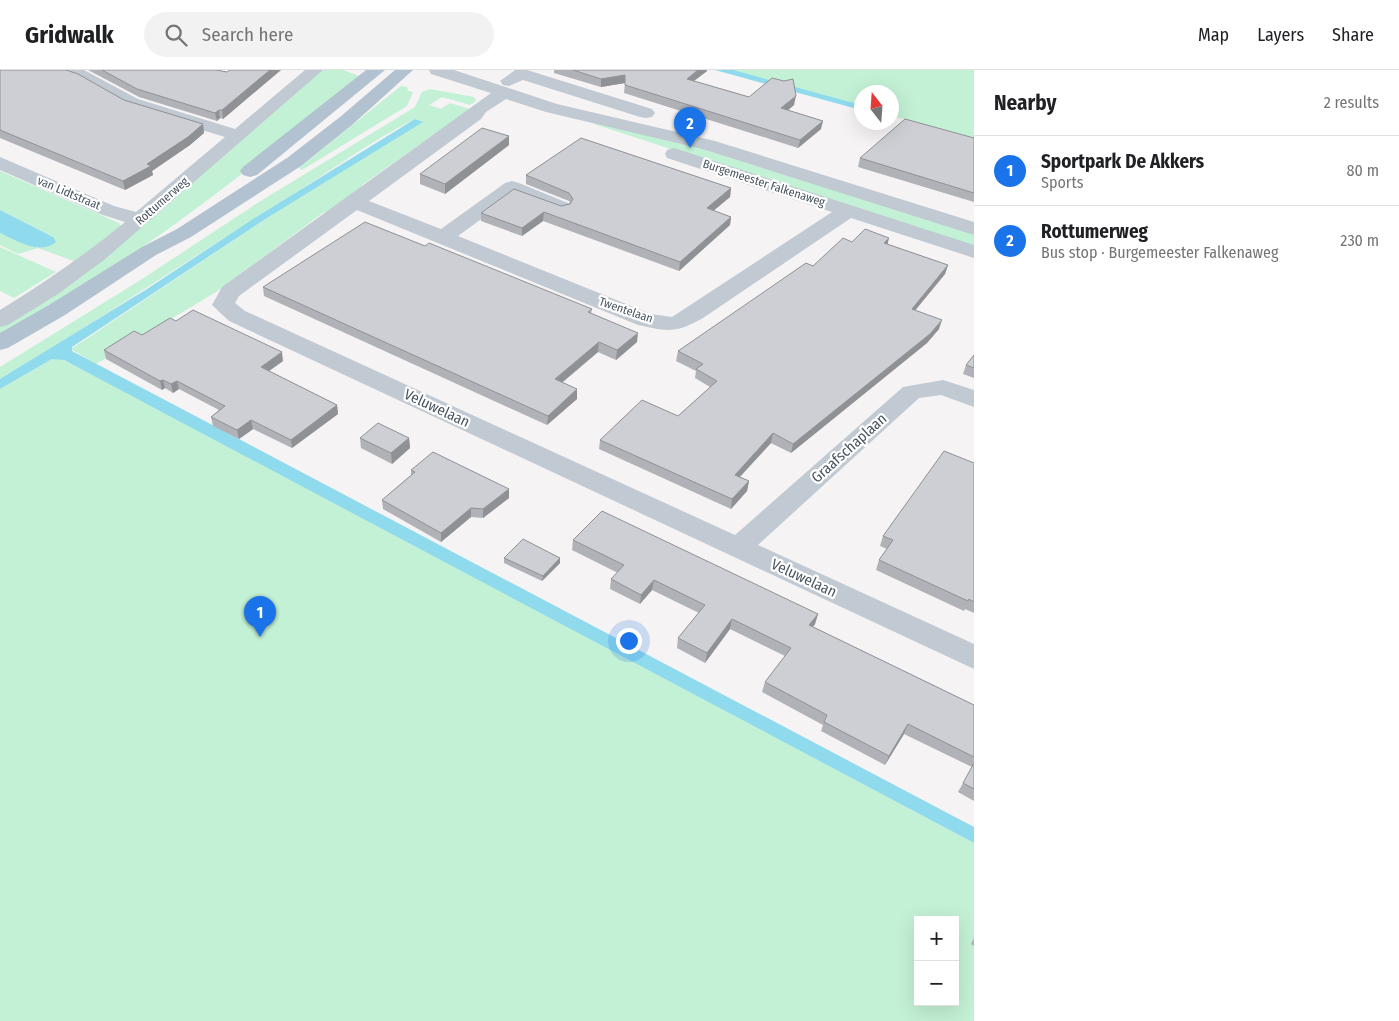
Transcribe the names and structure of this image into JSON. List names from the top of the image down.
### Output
{
  "streets": {
    "main road": ["Rottumerweg"],
    "street": [
      "Burgemeester Falkenaweg",
      "van Lidtstraat",
      "Twentelaan",
      "Veluwelaan",
      "Graafschaplaan"
    ]
  },
  "crossings": [
    ["Burgemeester Falkenaweg", "Twentelaan"],
    ["Burgemeester Falkenaweg", "Veluwelaan"],
    ["van Lidtstraat", "Rottumerweg"],
    ["Twentelaan", "Veluwelaan"],
    ["Veluwelaan", "Graafschaplaan"]
  ],
  "north": "top",
  "page": {
    "header": "Gridwalk",
    "search": "Search here",
    "nav": ["Map", "Layers", "Share"],
    "heading": ["Nearby", "2 results"],
    "pins": ["2", "1"],
    "list": [
      {
        "mark": "1",
        "name": "Sportpark De Akkers",
        "note": "Sports",
        "value": "80 m"
      },
      {
        "mark": "2",
        "name": "Rottumerweg",
        "note": "Bus stop · Burgemeester Falkenaweg",
        "value": "230 m"
      }
    ],
    "map_buttons": ["+", "−"]
  }
}
